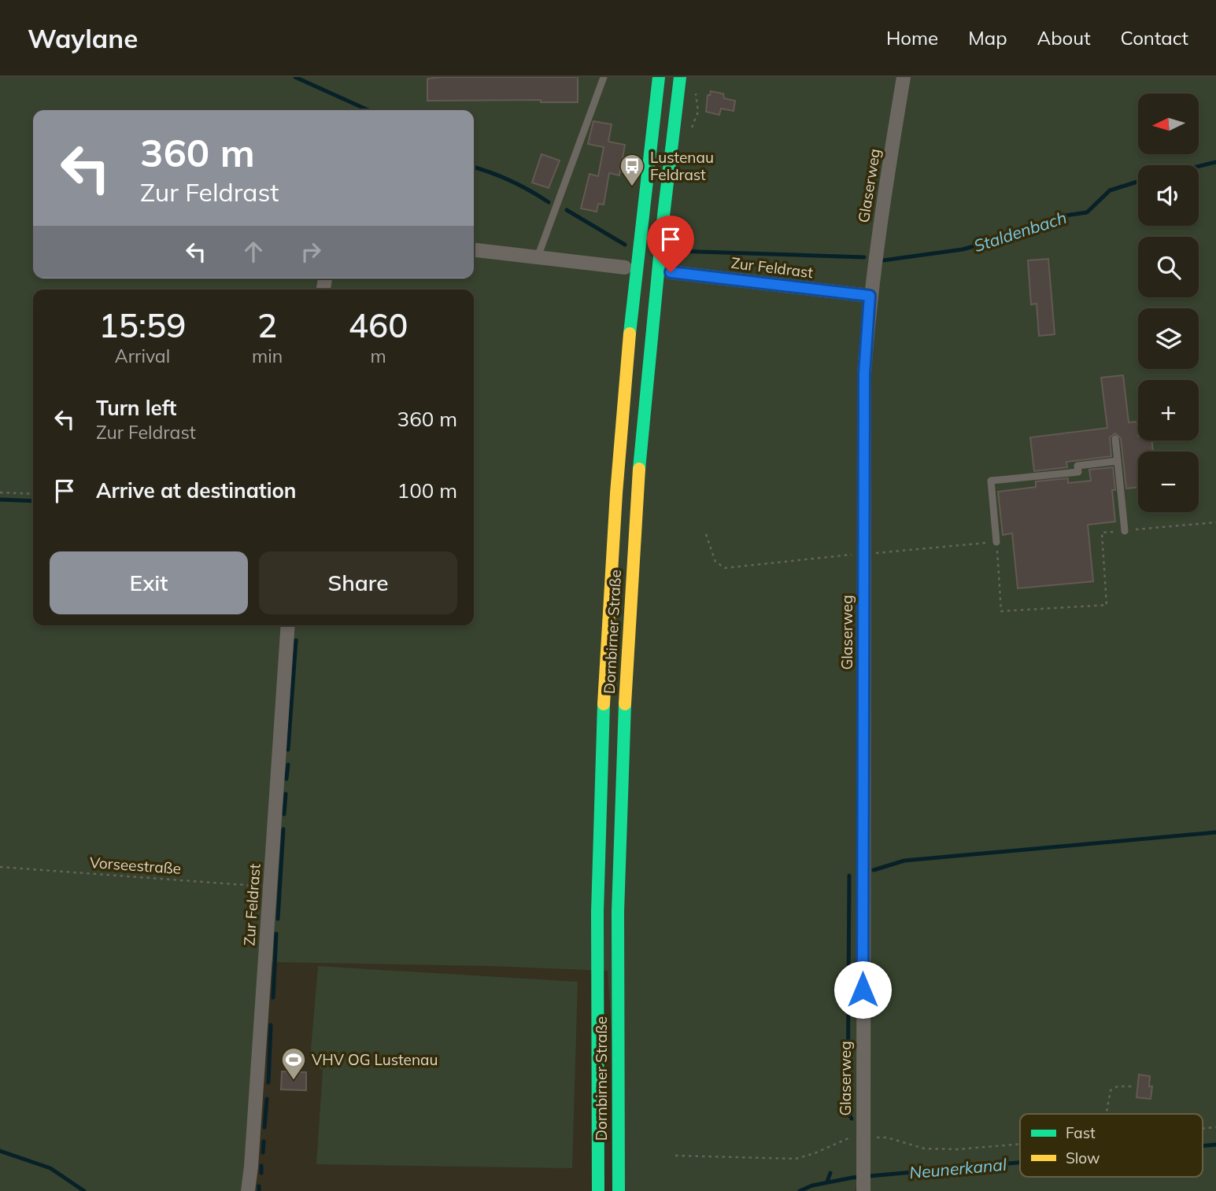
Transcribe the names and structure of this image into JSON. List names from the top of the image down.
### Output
{
  "streets": {
    "main road": ["Dornbirner Straße"],
    "street": ["Glaserweg", "Zur Feldrast"],
    "path": ["Vorseestraße"]
  },
  "crossings": [
    ["Glaserweg", "Zur Feldrast"],
    ["Zur Feldrast", "Vorseestraße"]
  ],
  "water": ["Staldenbach", "Neunerkanal"],
  "places": {
    "bus stop": ["Lustenau Feldrast"],
    "sports": ["VHV OG Lustenau"]
  },
  "legend": ["Fast", "Slow"],
  "north": "left",
  "page": {
    "header": "Waylane",
    "nav": [
      "Home",
      "Map",
      "About",
      "Contact"
    ],
    "map_buttons": ["+", "−"],
    "turn": ["360 m", "Zur Feldrast"],
    "eta": [
      "15:59",
      "Arrival",
      "2",
      "min",
      "460",
      "m"
    ],
    "list": [
      {
        "name": "Turn left",
        "note": "Zur Feldrast",
        "value": "360 m"
      },
      {
        "name": "Arrive at destination",
        "value": "100 m"
      }
    ],
    "buttons": ["Exit", "Share"]
  }
}
